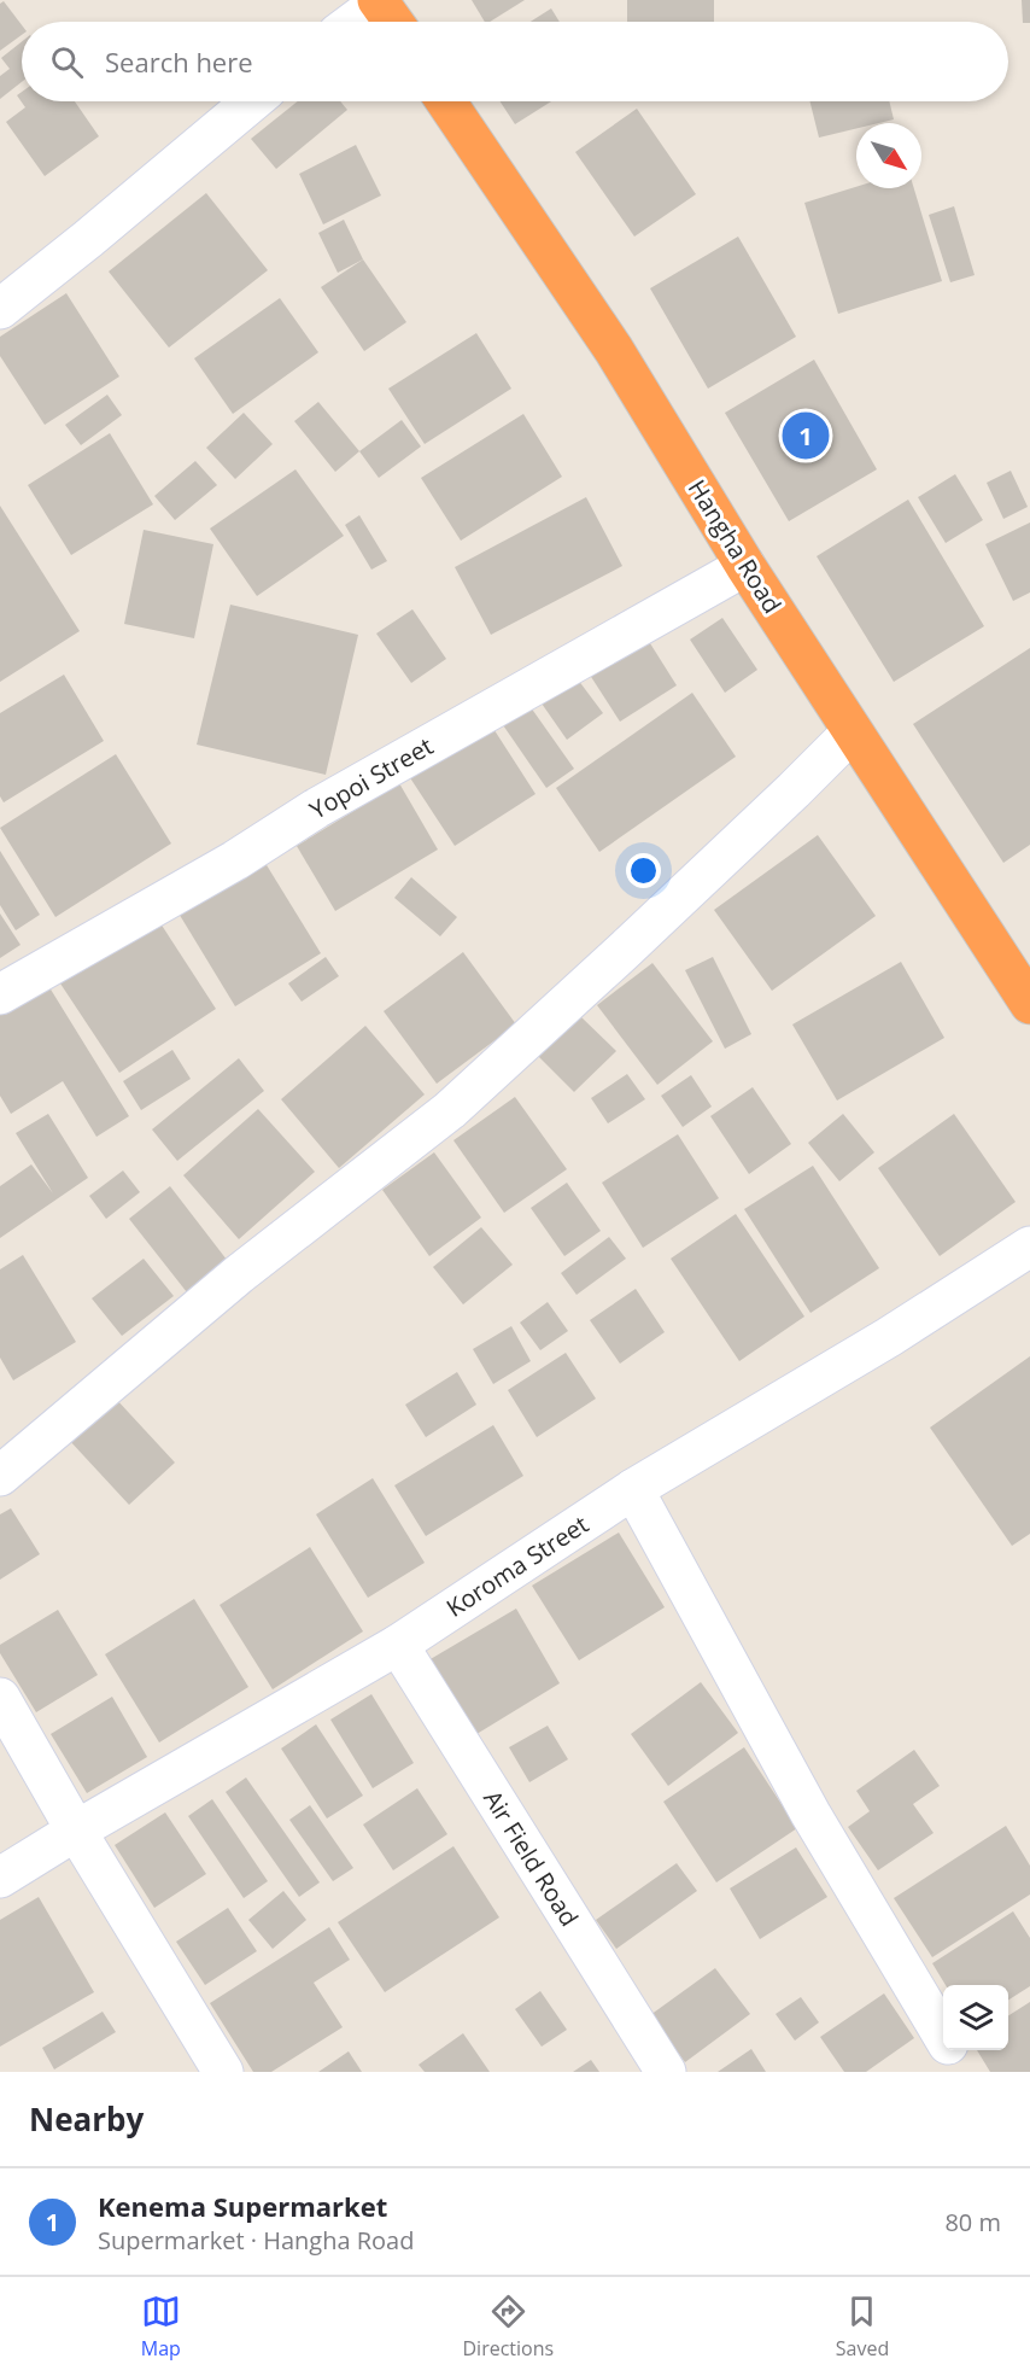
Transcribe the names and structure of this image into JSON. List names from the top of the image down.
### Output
{
  "streets": {
    "highway": ["Hangha Road"],
    "street": ["Yopoi Street", "Koroma Street", "Air Field Road"]
  },
  "crossings": [
    ["Hangha Road", "Yopoi Street"],
    ["Koroma Street", "Air Field Road"]
  ],
  "north": "bottom right",
  "page": {
    "search": "Search here",
    "pins": "1",
    "heading": "Nearby",
    "list": [
      {
        "mark": "1",
        "name": "Kenema Supermarket",
        "note": "Supermarket · Hangha Road",
        "value": "80 m"
      }
    ],
    "nav": ["Map", "Directions", "Saved"]
  }
}
